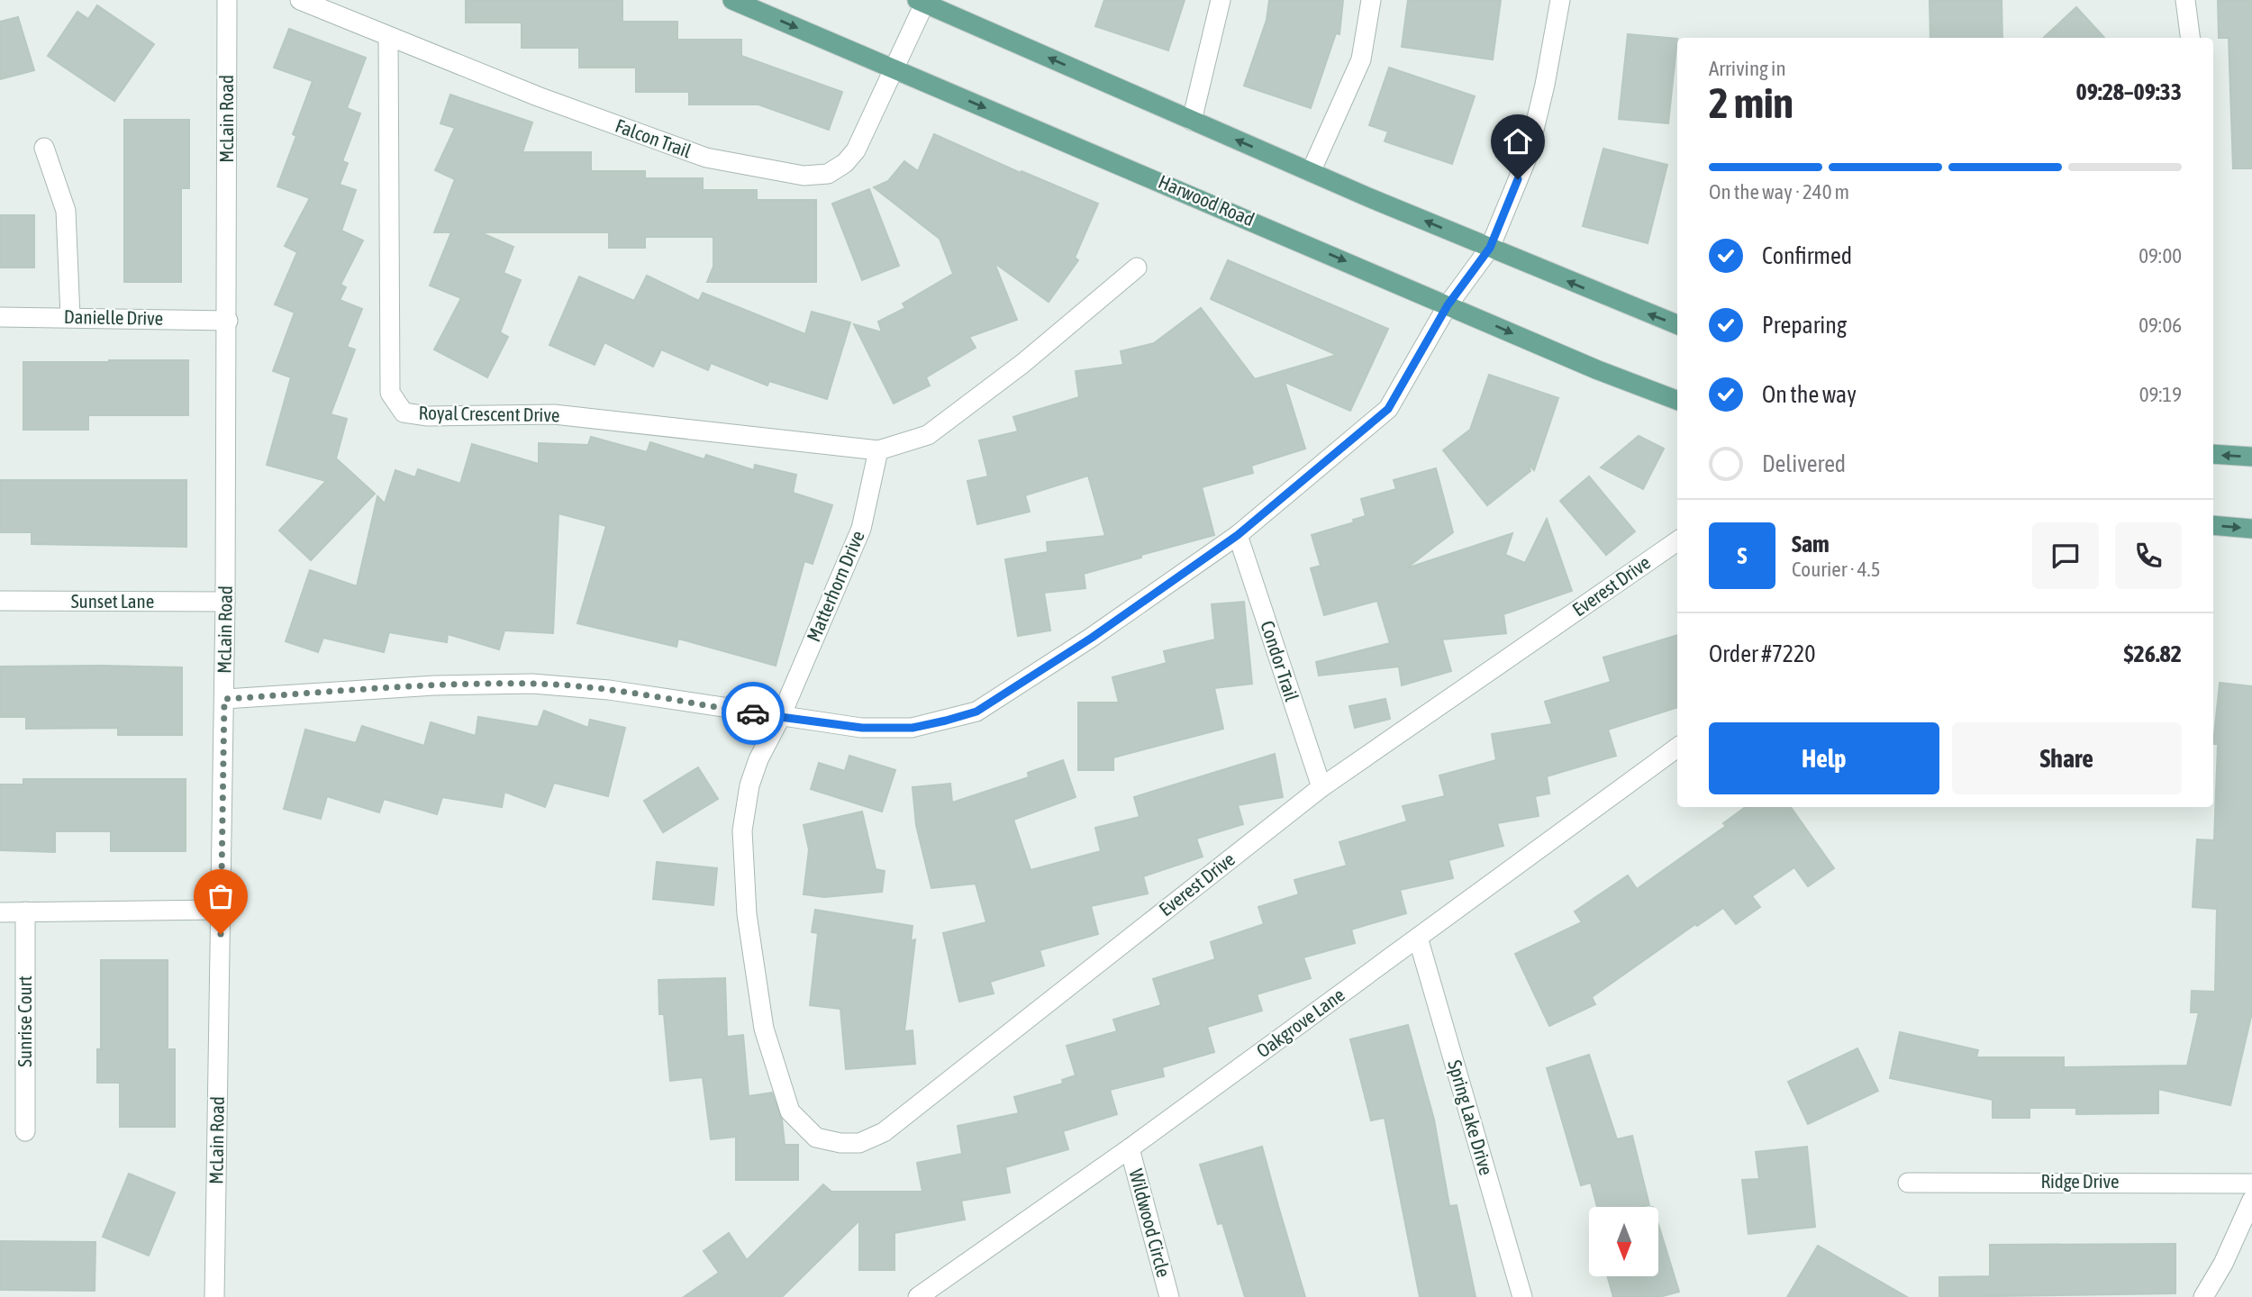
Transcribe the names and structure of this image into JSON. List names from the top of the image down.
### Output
{
  "streets": {
    "main road": ["Harwood Road"],
    "street": [
      "McLain Road",
      "Falcon Trail",
      "Danielle Drive",
      "Royal Crescent Drive",
      "Matterhorn Drive",
      "Everest Drive",
      "Sunset Lane",
      "Condor Trail",
      "Sunrise Court",
      "Oakgrove Lane",
      "Spring Lake Drive",
      "Ridge Drive",
      "Wildwood Circle"
    ]
  },
  "crossings": [
    ["McLain Road", "Danielle Drive"],
    ["McLain Road", "Sunset Lane"],
    ["Falcon Trail", "Harwood Road"],
    ["Falcon Trail", "Royal Crescent Drive"],
    ["Royal Crescent Drive", "Matterhorn Drive"],
    ["Matterhorn Drive", "Everest Drive"],
    ["Everest Drive", "Condor Trail"],
    ["Oakgrove Lane", "Spring Lake Drive"],
    ["Oakgrove Lane", "Wildwood Circle"]
  ],
  "north": "bottom",
  "page": {
    "heading": ["2 min", "Arriving in", "09:28–09:33"],
    "panel": [
      "Sam",
      "Courier · 4.5",
      "Order #7220",
      "$26.82"
    ],
    "bar": "On the way · 240 m",
    "list": [
      ["Confirmed", "09:00"],
      ["Preparing", "09:06"],
      ["On the way", "09:19"],
      "Delivered"
    ],
    "round": "S",
    "buttons": ["Help", "Share"]
  }
}
